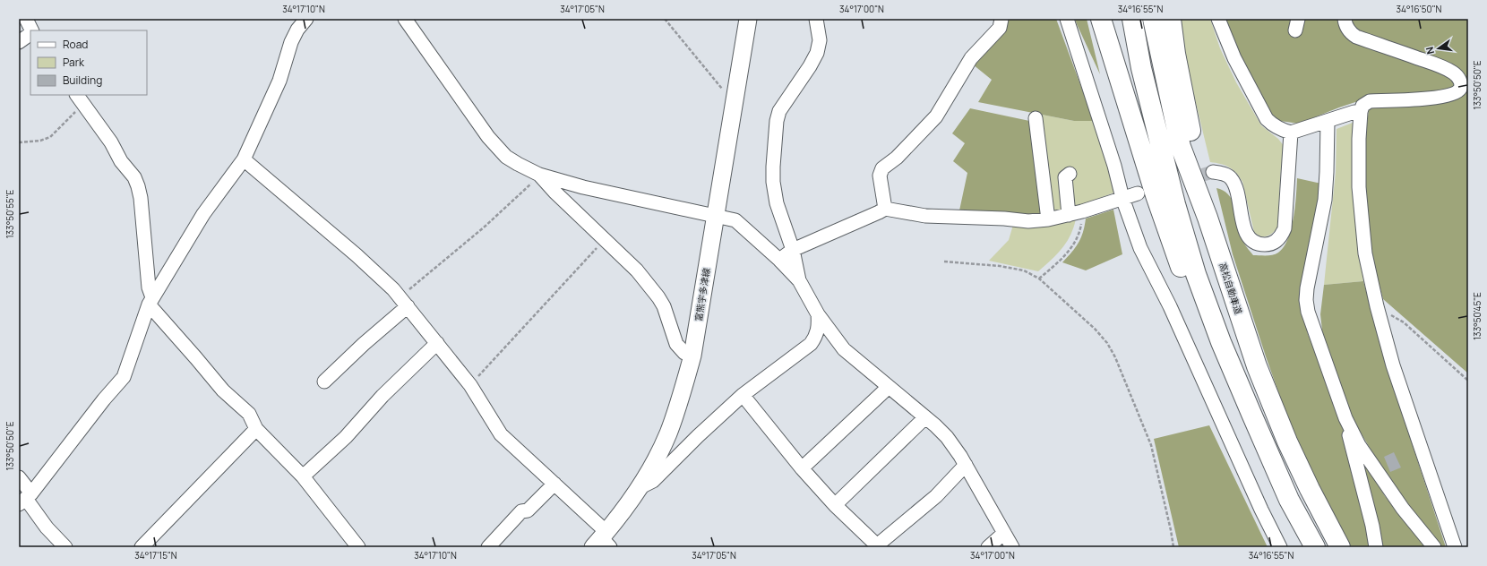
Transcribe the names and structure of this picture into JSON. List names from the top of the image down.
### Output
{
  "streets": {
    "highway": ["高松自動車道"],
    "main road": ["富熊宇多津線"]
  },
  "legend": ["Road", "Park", "Building"],
  "north": "left",
  "coordinates": [
    "34°17'10\"N",
    "34°17'05\"N",
    "34°17'00\"N",
    "34°16'55\"N",
    "34°16'50\"N",
    "133°50'50\"E",
    "133°50'55\"E",
    "133°50'45\"E",
    "34°17'15\"N"
  ]
}
